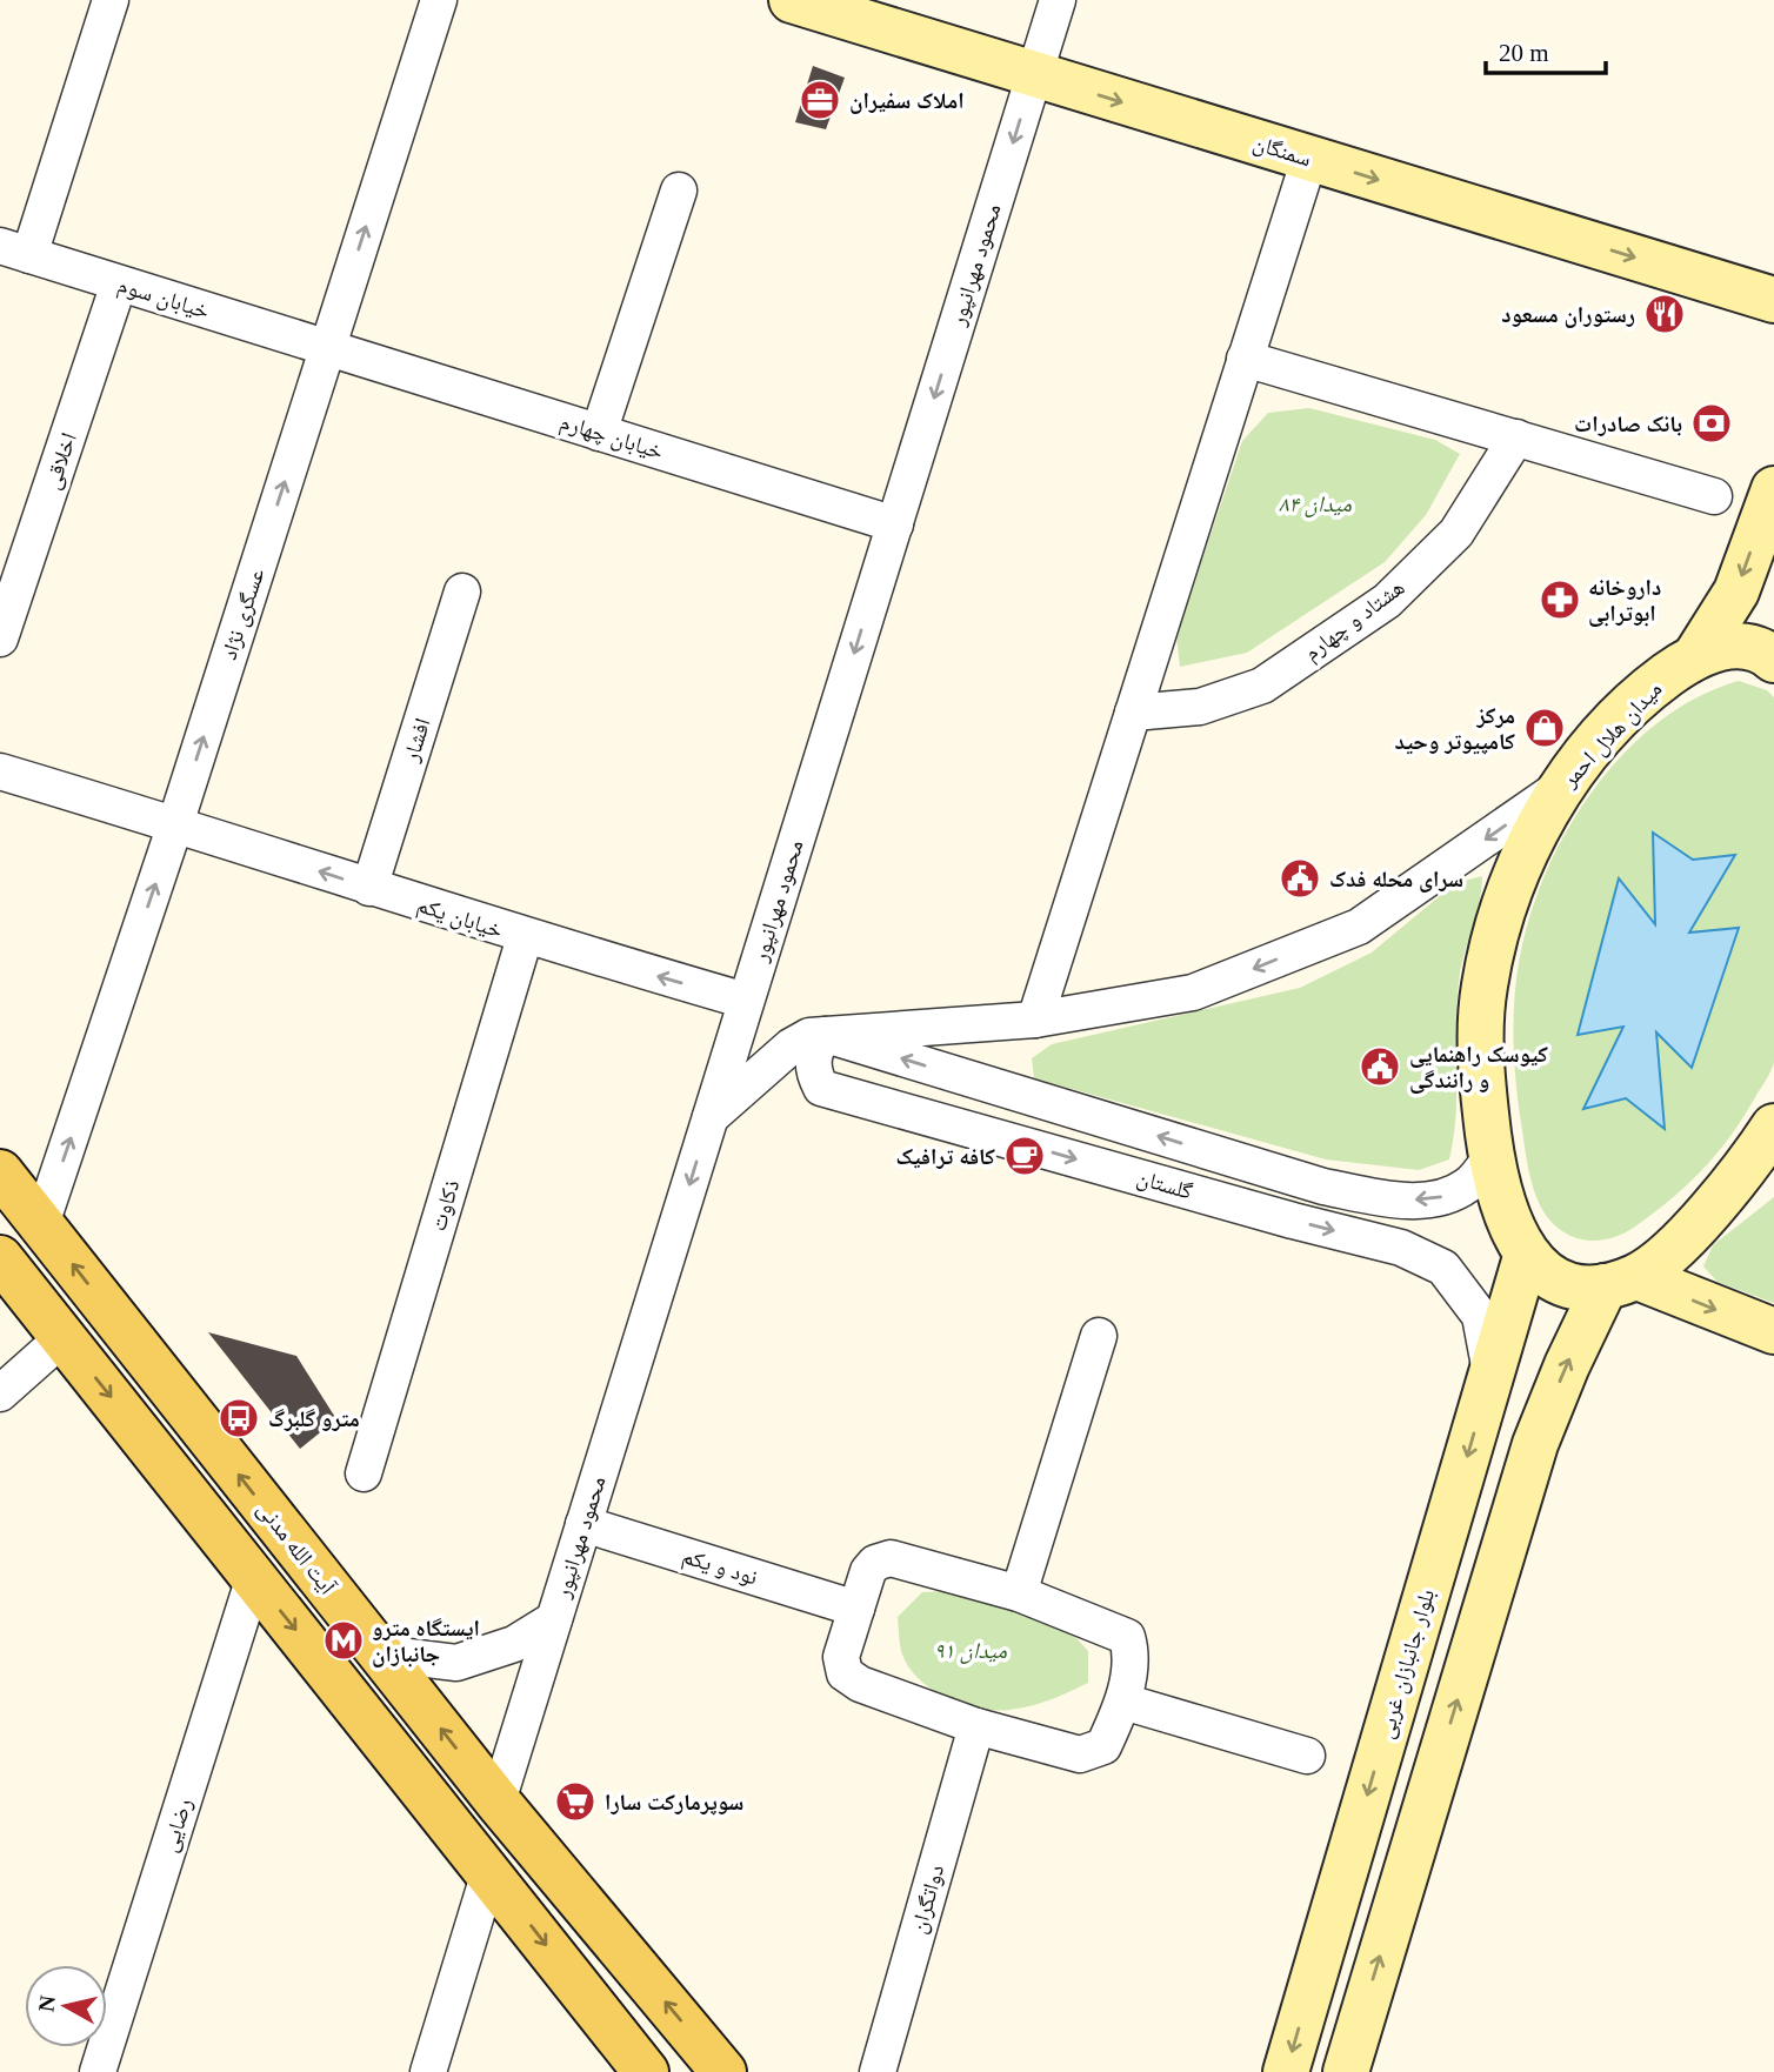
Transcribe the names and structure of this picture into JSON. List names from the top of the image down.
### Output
{
  "streets": {
    "main road": [
      "سمنگان",
      "میدان هلال احمر",
      "آیت الله مدنی",
      "بلوار جانبازان غربی"
    ],
    "street": [
      "محمود مهرانپور",
      "خیابان سوم",
      "خیابان چهارم",
      "اخلاقی",
      "عسگری نژاد",
      "هشتاد و چهارم",
      "افشار",
      "خیابان یکم",
      "گلستان",
      "ذکاوت",
      "نود و یکم",
      "رضایی",
      "دواتگران"
    ]
  },
  "crossings": [
    ["سمنگان", "محمود مهرانپور"],
    ["محمود مهرانپور", "خیابان چهارم"],
    ["محمود مهرانپور", "خیابان یکم"],
    ["محمود مهرانپور", "آیت الله مدنی"],
    ["محمود مهرانپور", "نود و یکم"],
    ["خیابان سوم", "خیابان چهارم"],
    ["خیابان سوم", "اخلاقی"],
    ["خیابان سوم", "عسگری نژاد"],
    ["خیابان چهارم", "عسگری نژاد"],
    ["عسگری نژاد", "خیابان یکم"],
    ["عسگری نژاد", "آیت الله مدنی"],
    ["میدان هلال احمر", "گلستان"],
    ["میدان هلال احمر", "بلوار جانبازان غربی"],
    ["افشار", "خیابان یکم"],
    ["خیابان یکم", "ذکاوت"],
    ["گلستان", "بلوار جانبازان غربی"]
  ],
  "one_way": ["سمنگان", "عسگری نژاد", "خیابان یکم"],
  "parks": ["میدان ۸۴", "میدان ۹۱"],
  "places": {
    "office": ["املاک سفیران"],
    "restaurant": ["رستوران مسعود"],
    "bank": ["بانک صادرات"],
    "pharmacy": ["داروخانه ابوترابی"],
    "shop": ["مرکز کامپیوتر وحید"],
    "public building": ["سرای محله فدک", "کیوسک راهنمایی و رانندگی"],
    "cafe": ["کافه ترافیک"],
    "bus stop": ["مترو گلبرگ"],
    "metro station": ["ایستگاه مترو جانبازان"],
    "supermarket": ["سوپرمارکت سارا"]
  },
  "scale_bar": "20 m",
  "north": "left"
}
